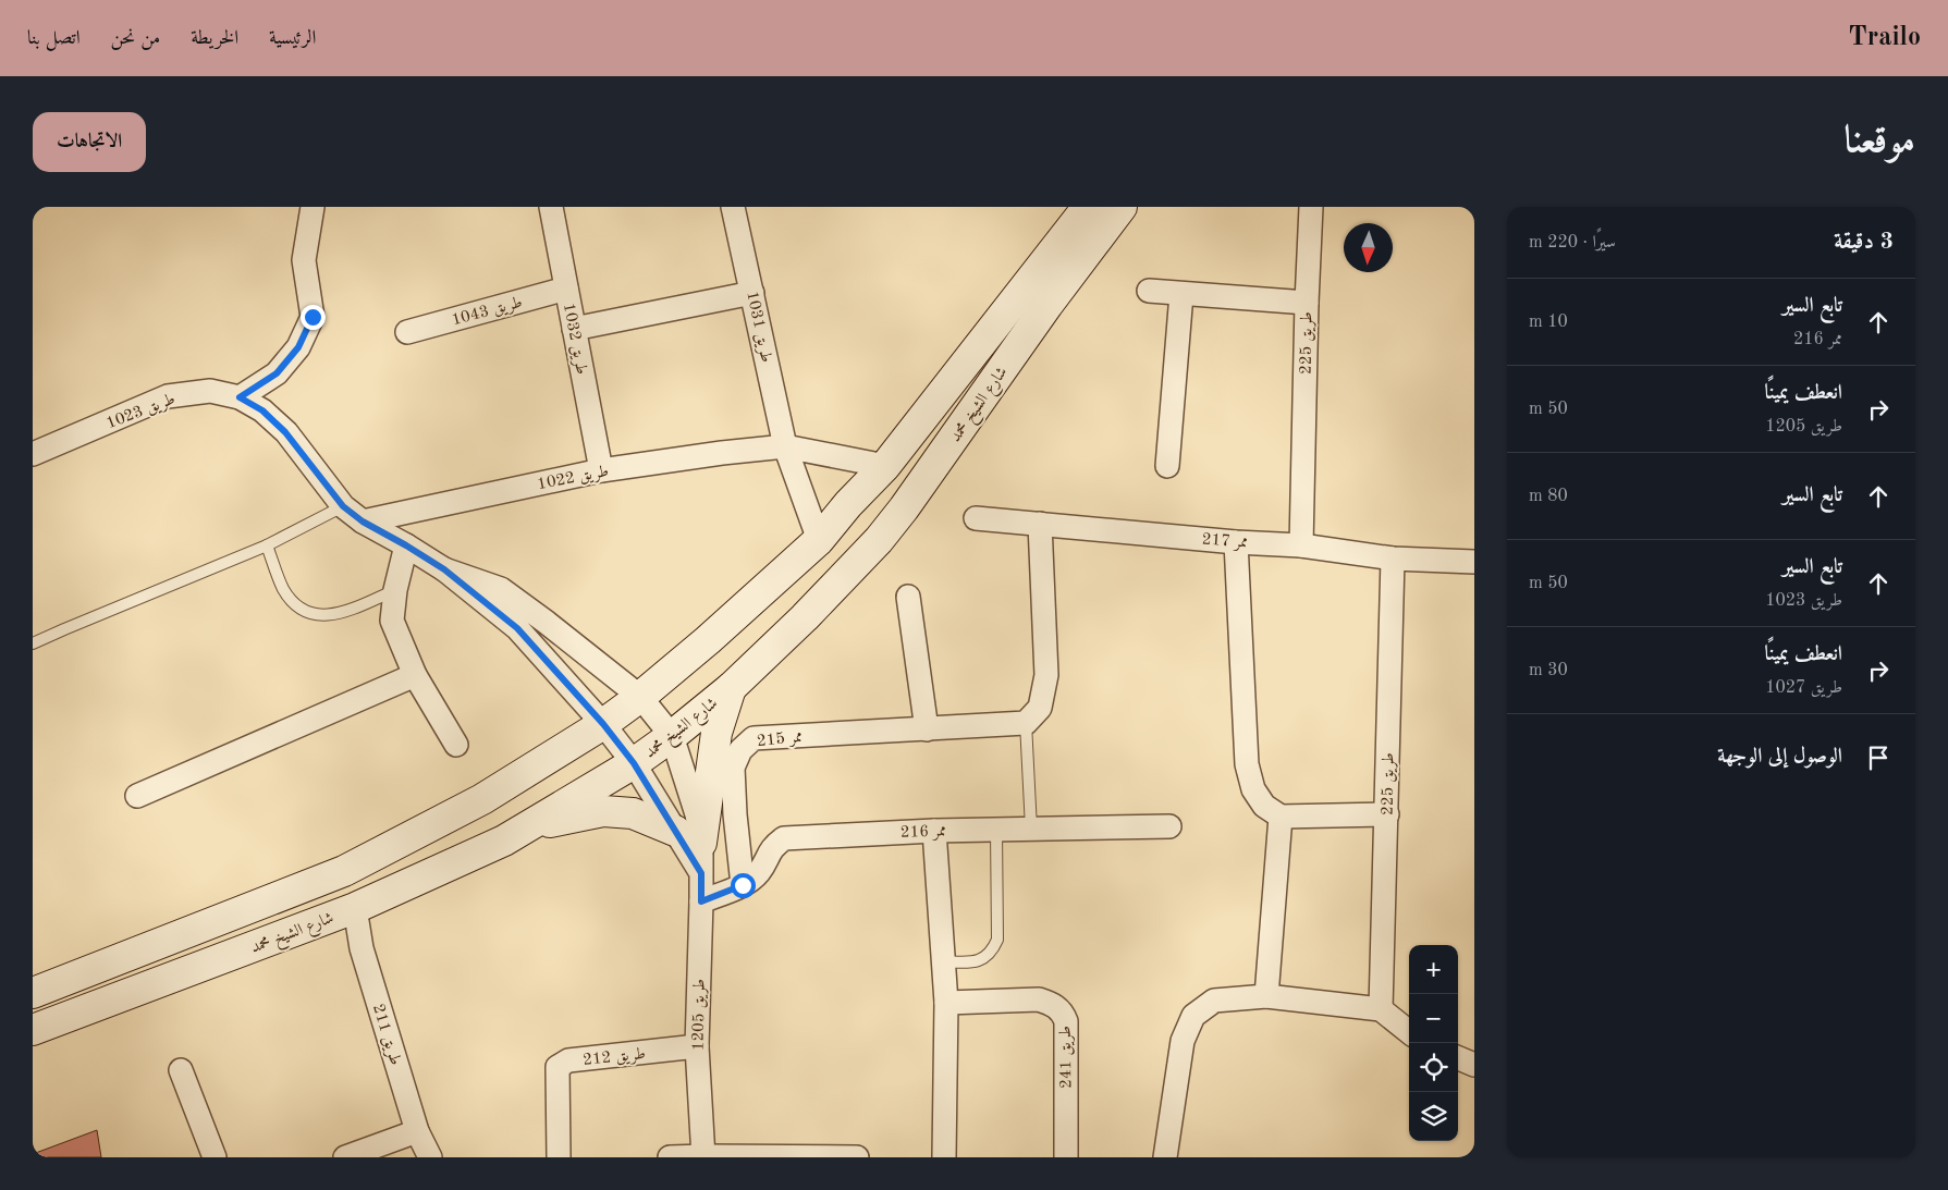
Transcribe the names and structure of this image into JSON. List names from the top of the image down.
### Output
{
  "streets": {
    "street": [
      "طريق 1043",
      "طريق 1031",
      "طريق 1032",
      "طريق 225",
      "شارع الشيخ محمد",
      "طريق 1023",
      "طريق 1022",
      "ممر 217",
      "ممر 215",
      "ممر 216",
      "طريق 1205",
      "طريق 211",
      "طريق 212",
      "طريق 241"
    ]
  },
  "crossings": [
    ["طريق 1043", "طريق 1032"],
    ["طريق 1031", "طريق 1022"],
    ["طريق 1032", "طريق 1022"],
    ["طريق 225", "ممر 217"],
    ["شارع الشيخ محمد", "طريق 1022"],
    ["شارع الشيخ محمد", "طريق 1205"],
    ["شارع الشيخ محمد", "طريق 211"],
    ["طريق 1023", "طريق 1022"],
    ["ممر 215", "ممر 216"],
    ["ممر 216", "طريق 1205"],
    ["طريق 1205", "طريق 212"]
  ],
  "north": "bottom",
  "page": {
    "header": "Trailo",
    "nav": [
      "الرئيسية",
      "الخريطة",
      "من نحن",
      "اتصل بنا"
    ],
    "title": "موقعنا",
    "buttons": "الاتجاهات",
    "heading": ["3 دقيقة", "سيرًا · 220 m"],
    "list": [
      ["تابع السير", "ممر 216", "10 m"],
      ["انعطف يمينًا", "طريق 1205", "50 m"],
      ["تابع السير", "80 m"],
      ["تابع السير", "طريق 1023", "50 m"],
      ["انعطف يمينًا", "طريق 1027", "30 m"],
      "الوصول إلى الوجهة"
    ],
    "map_buttons": ["+", "−"]
  }
}
